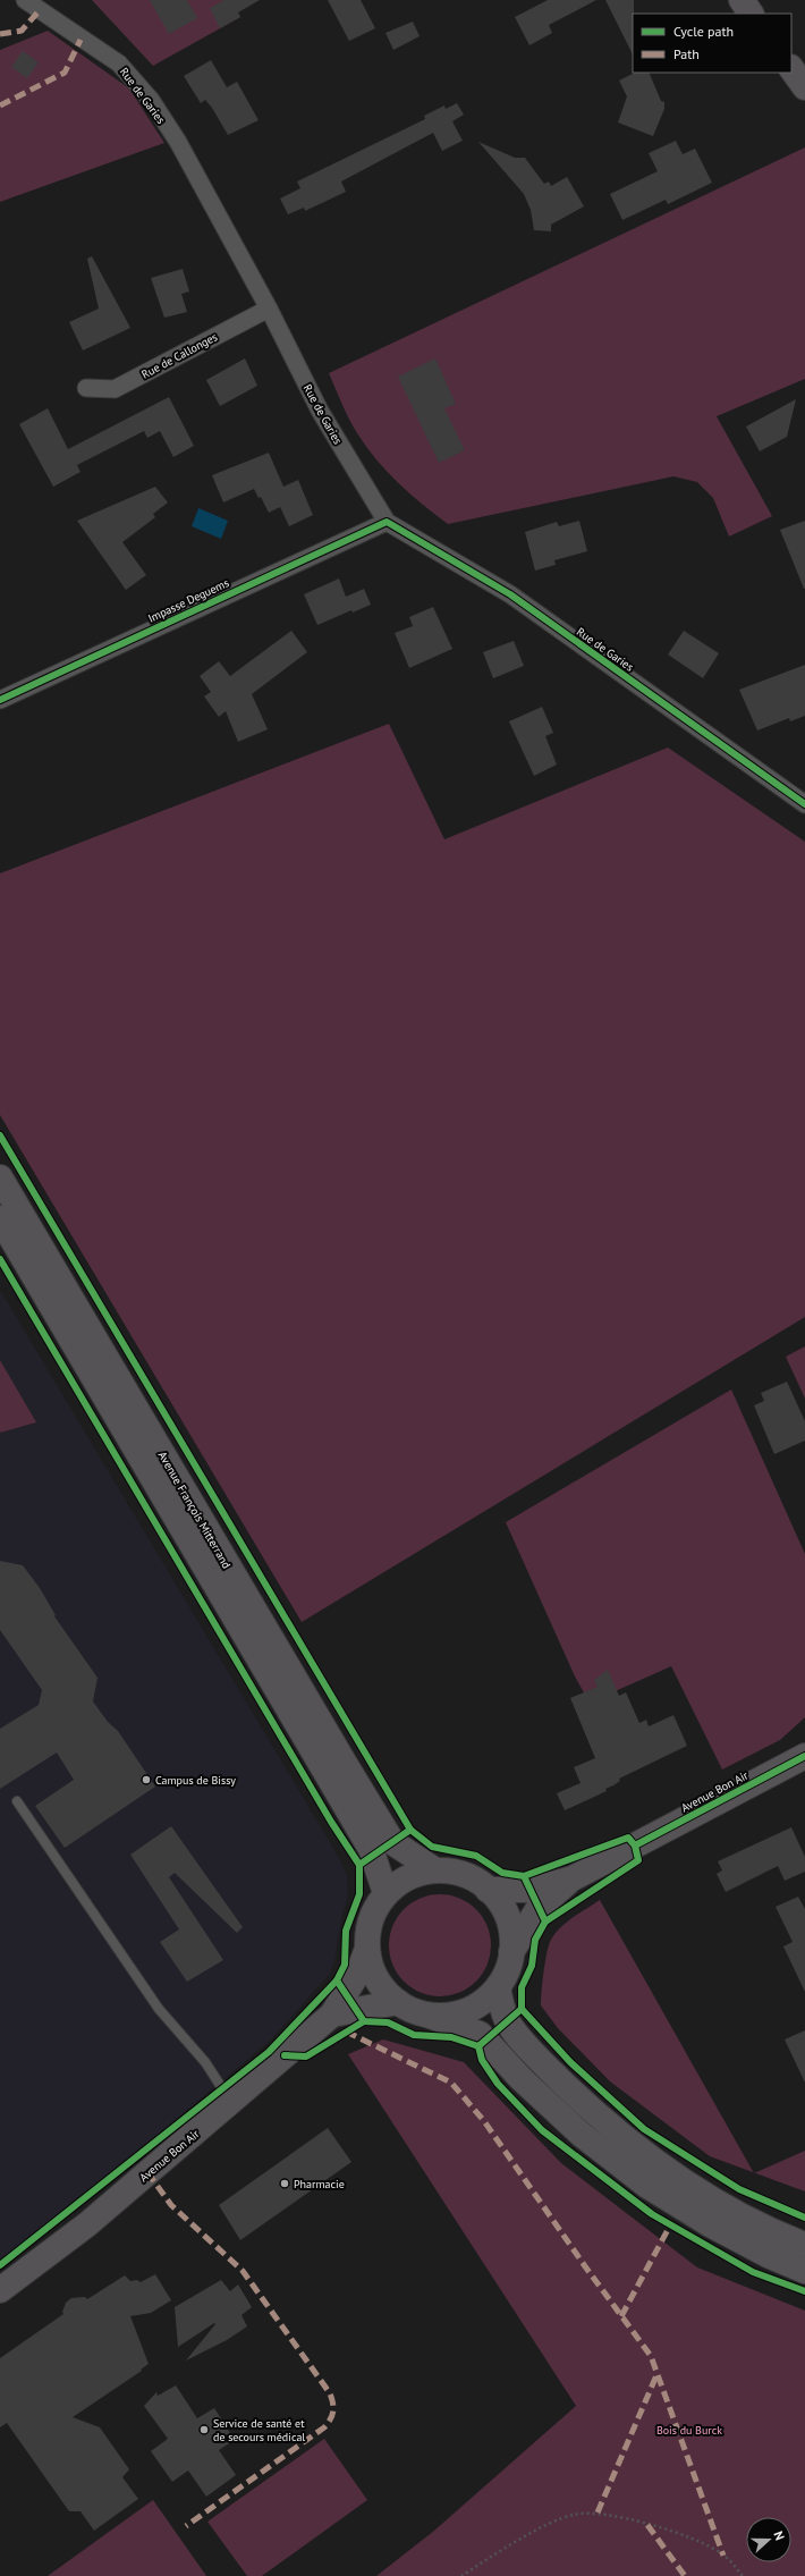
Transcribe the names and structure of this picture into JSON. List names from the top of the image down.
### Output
{
  "streets": {
    "main road": ["Avenue François Mitterrand", "Avenue Bon Air"],
    "street": ["Rue de Garies", "Rue de Callonges", "Impasse Deguems"]
  },
  "crossings": [
    ["Rue de Garies", "Rue de Callonges"],
    ["Rue de Garies", "Impasse Deguems"],
    ["Avenue François Mitterrand", "Avenue Bon Air"]
  ],
  "parks": ["Bois du Burck"],
  "places": ["Campus de Bissy", "Pharmacie", "Service de santé et de secours médical"],
  "legend": ["Cycle path", "Path"],
  "north": "right"
}
